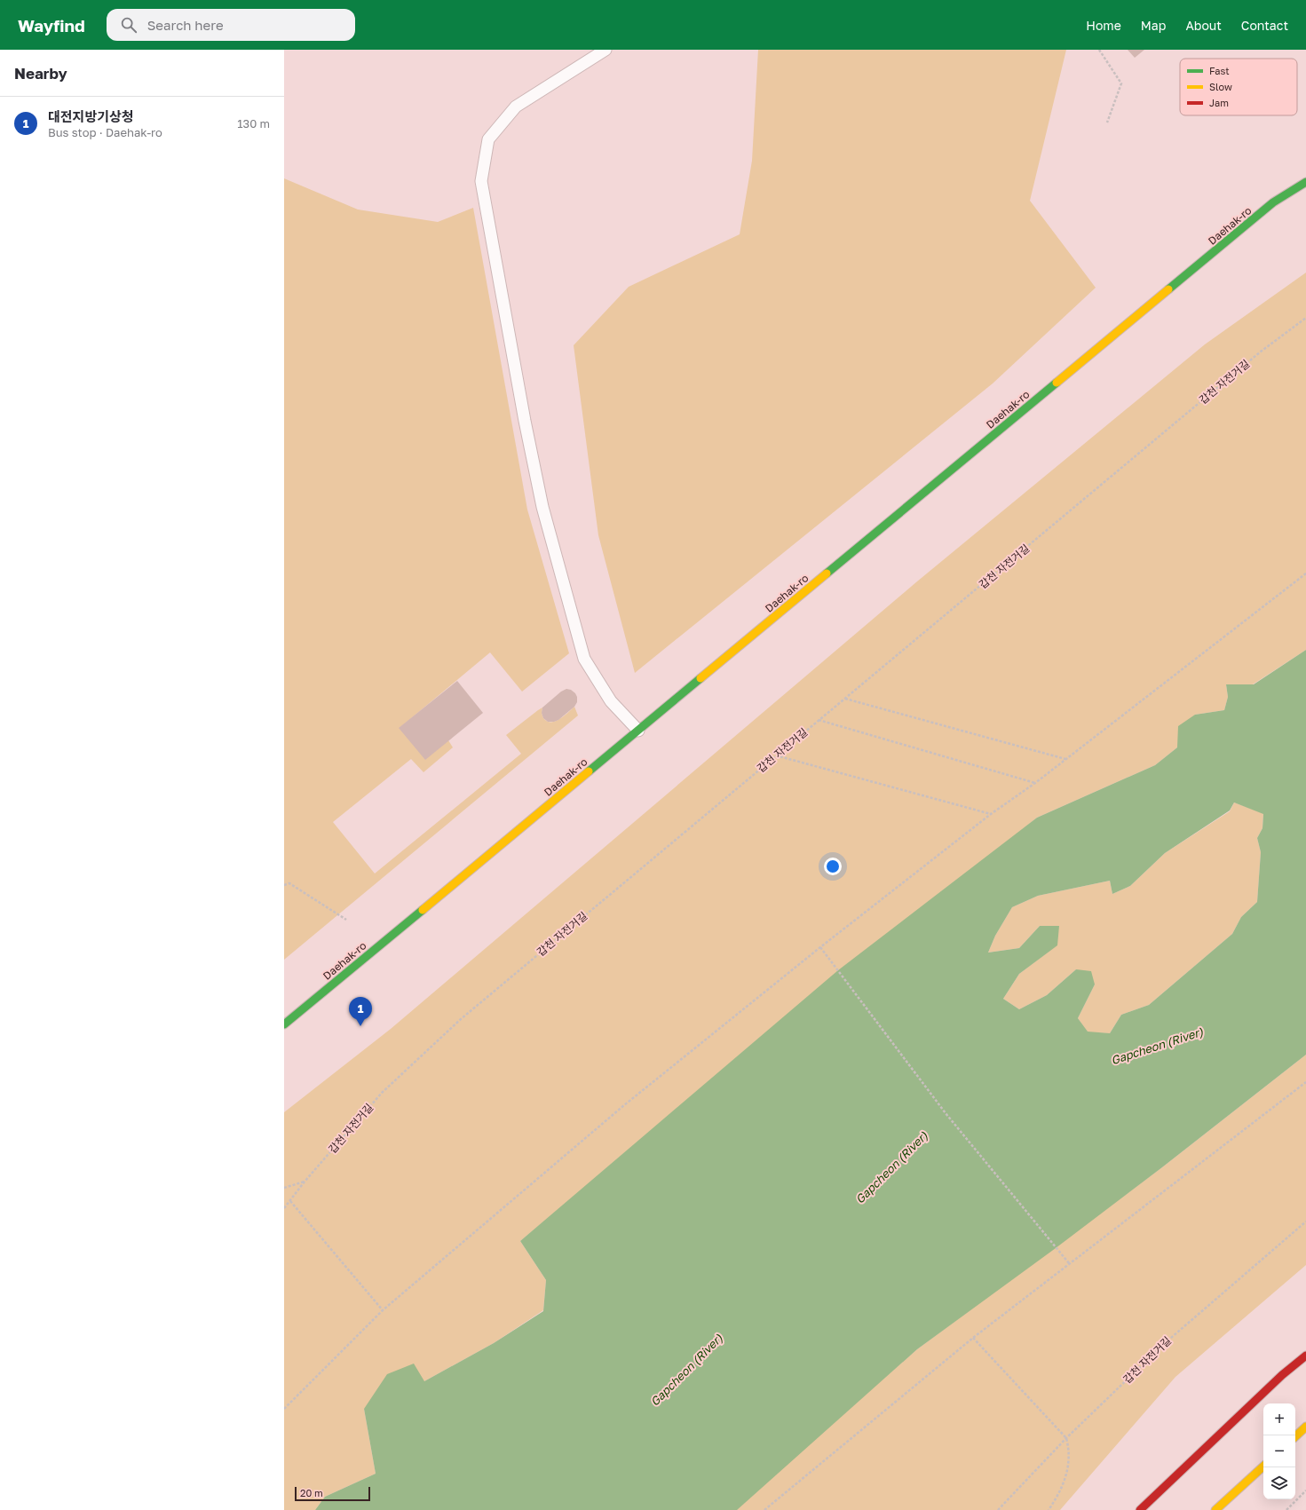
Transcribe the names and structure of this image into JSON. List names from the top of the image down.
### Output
{
  "streets": {
    "main road": ["Daehak-ro"],
    "path": ["갑천 자전거길"]
  },
  "water": ["Gapcheon (River)"],
  "legend": ["Fast", "Slow", "Jam"],
  "scale_bar": "20 m",
  "page": {
    "header": "Wayfind",
    "search": "Search here",
    "nav": [
      "Home",
      "Map",
      "About",
      "Contact"
    ],
    "heading": "Nearby",
    "list": [
      {
        "mark": "1",
        "name": "대전지방기상청",
        "note": "Bus stop · Daehak-ro",
        "value": "130 m"
      }
    ],
    "pins": "1",
    "map_buttons": ["+", "−"],
    "scale": "20 m"
  }
}
